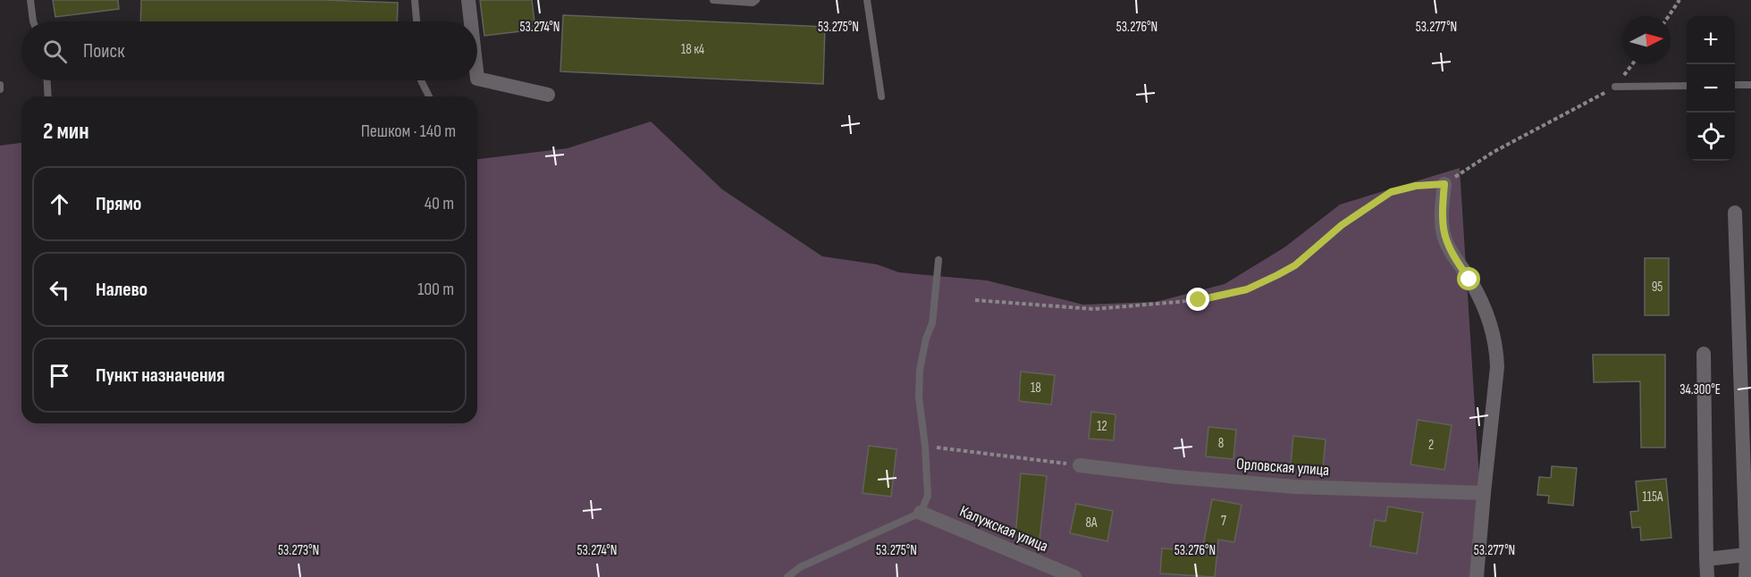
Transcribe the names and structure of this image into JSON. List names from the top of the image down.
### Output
{
  "streets": {
    "street": ["Орловская улица", "Калужская улица"]
  },
  "house_numbers": [
    "18 к4",
    "95",
    "18",
    "12",
    "8",
    "2",
    "115А",
    "7",
    "8А"
  ],
  "north": "right",
  "page": {
    "map_buttons": ["+", "−"],
    "search": "Поиск",
    "heading": ["2 мин", "Пешком · 140 m"],
    "list": [
      ["Прямо", "40 m"],
      ["Налево", "100 m"],
      "Пункт назначения"
    ]
  },
  "coordinates": [
    "53.274°N",
    "53.275°N",
    "53.276°N",
    "53.277°N",
    "34.300°E",
    "53.273°N"
  ]
}
